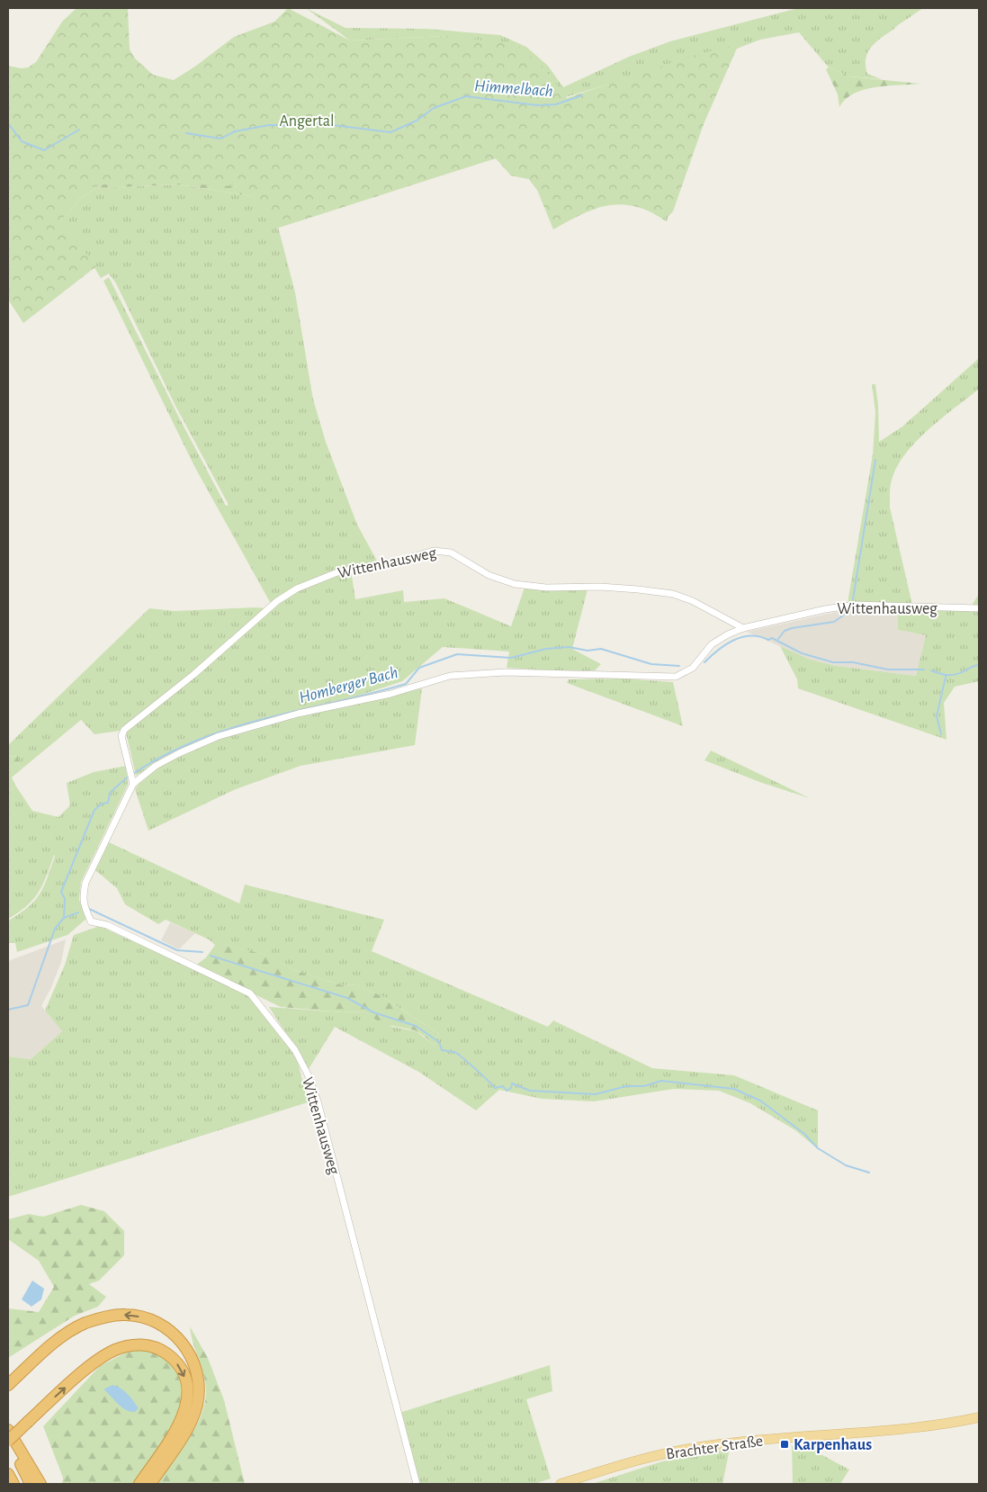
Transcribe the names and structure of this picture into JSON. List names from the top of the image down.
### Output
{
  "streets": {
    "main road": ["Brachter Straße"],
    "street": ["Wittenhausweg"]
  },
  "water": ["Himmelbach", "Homberger Bach"],
  "parks": ["Angertal"],
  "places": {
    "transit": ["Karpenhaus"]
  }
}
